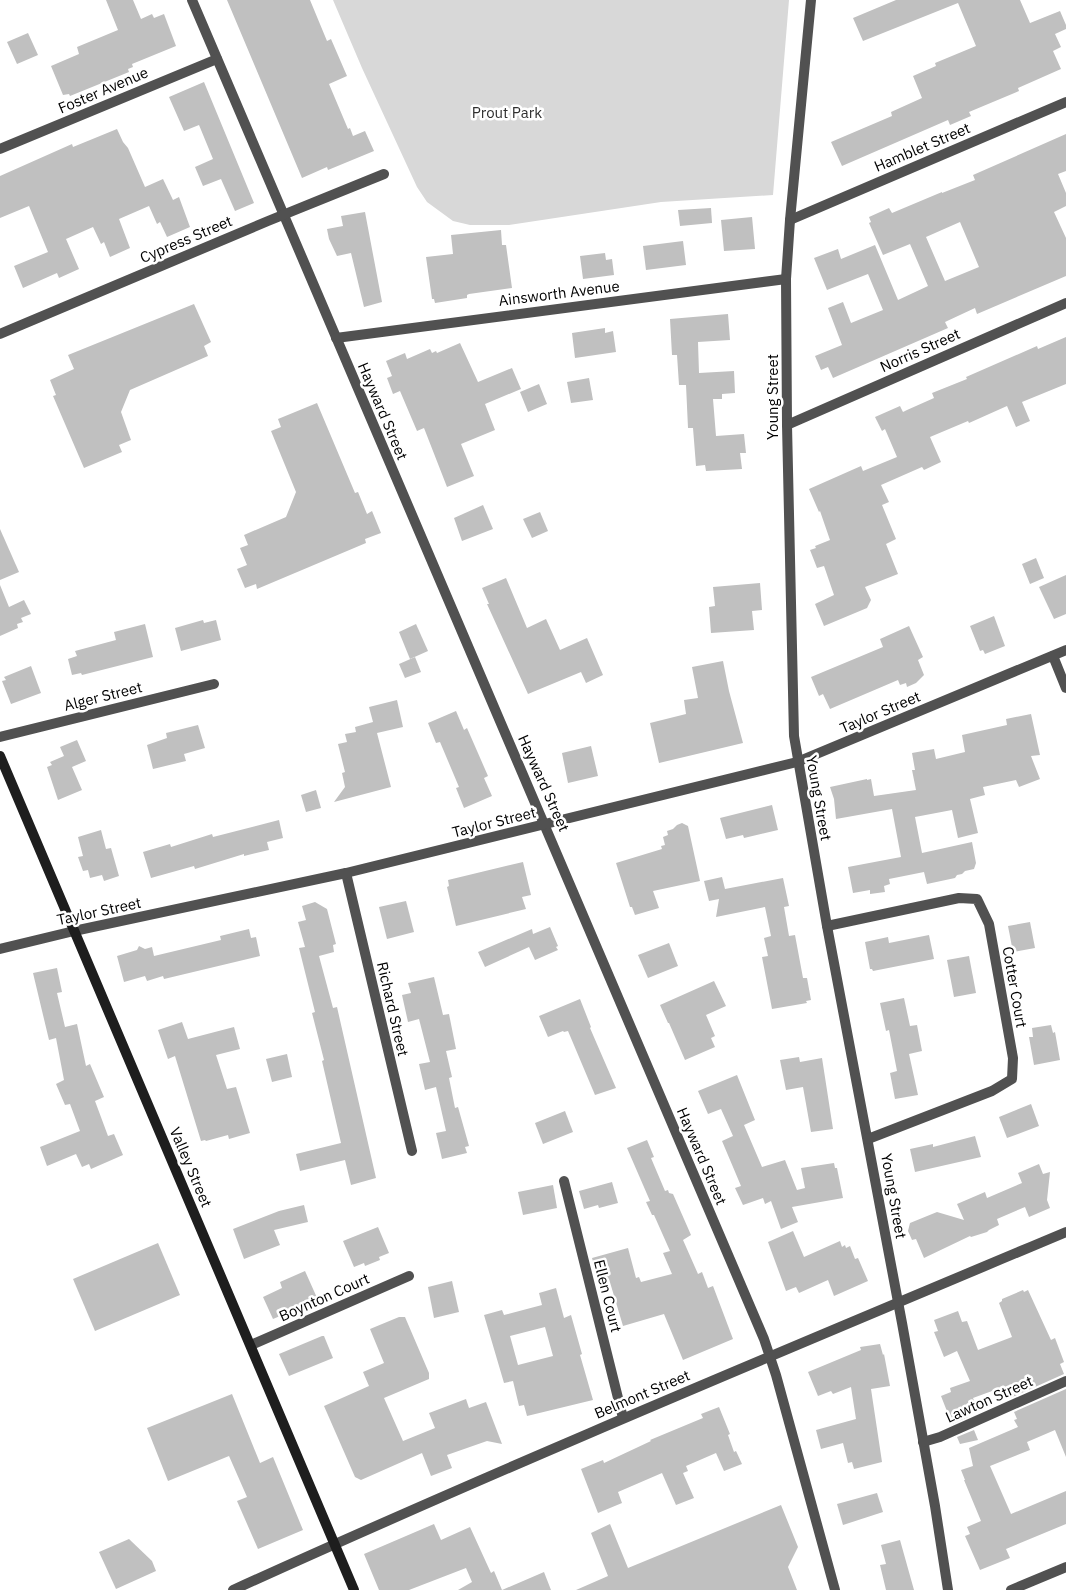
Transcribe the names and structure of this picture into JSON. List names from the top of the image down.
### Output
{
  "streets": {
    "main road": ["Valley Street"],
    "street": [
      "Foster Avenue",
      "Hamblet Street",
      "Cypress Street",
      "Ainsworth Avenue",
      "Norris Street",
      "Young Street",
      "Hayward Street",
      "Alger Street",
      "Taylor Street",
      "Cotter Court",
      "Richard Street",
      "Ellen Court",
      "Boynton Court",
      "Belmont Street",
      "Lawton Street"
    ]
  },
  "crossings": [
    ["Foster Avenue", "Hayward Street"],
    ["Hamblet Street", "Young Street"],
    ["Cypress Street", "Hayward Street"],
    ["Ainsworth Avenue", "Young Street"],
    ["Ainsworth Avenue", "Hayward Street"],
    ["Norris Street", "Young Street"],
    ["Young Street", "Taylor Street"],
    ["Young Street", "Cotter Court"],
    ["Young Street", "Belmont Street"],
    ["Young Street", "Lawton Street"],
    ["Hayward Street", "Taylor Street"],
    ["Hayward Street", "Belmont Street"],
    ["Taylor Street", "Richard Street"],
    ["Taylor Street", "Valley Street"],
    ["Valley Street", "Boynton Court"],
    ["Valley Street", "Belmont Street"],
    ["Ellen Court", "Belmont Street"]
  ],
  "parks": ["Prout Park"]
}
